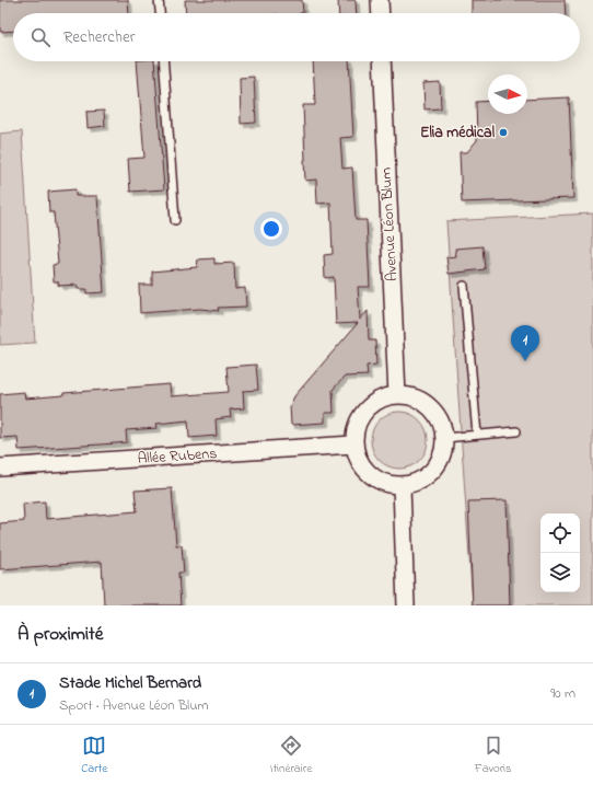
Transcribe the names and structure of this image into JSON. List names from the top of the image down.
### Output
{
  "streets": {
    "street": ["Avenue Léon Blum", "Allée Rubens"]
  },
  "crossings": [
    ["Avenue Léon Blum", "Allée Rubens"]
  ],
  "places": ["Elia médical"],
  "north": "right",
  "page": {
    "search": "Rechercher",
    "pins": "1",
    "heading": "À proximité",
    "list": [
      {
        "mark": "1",
        "name": "Stade Michel Bernard",
        "note": "Sport · Avenue Léon Blum",
        "value": "90 m"
      }
    ],
    "nav": ["Carte", "Itinéraire", "Favoris"]
  }
}
